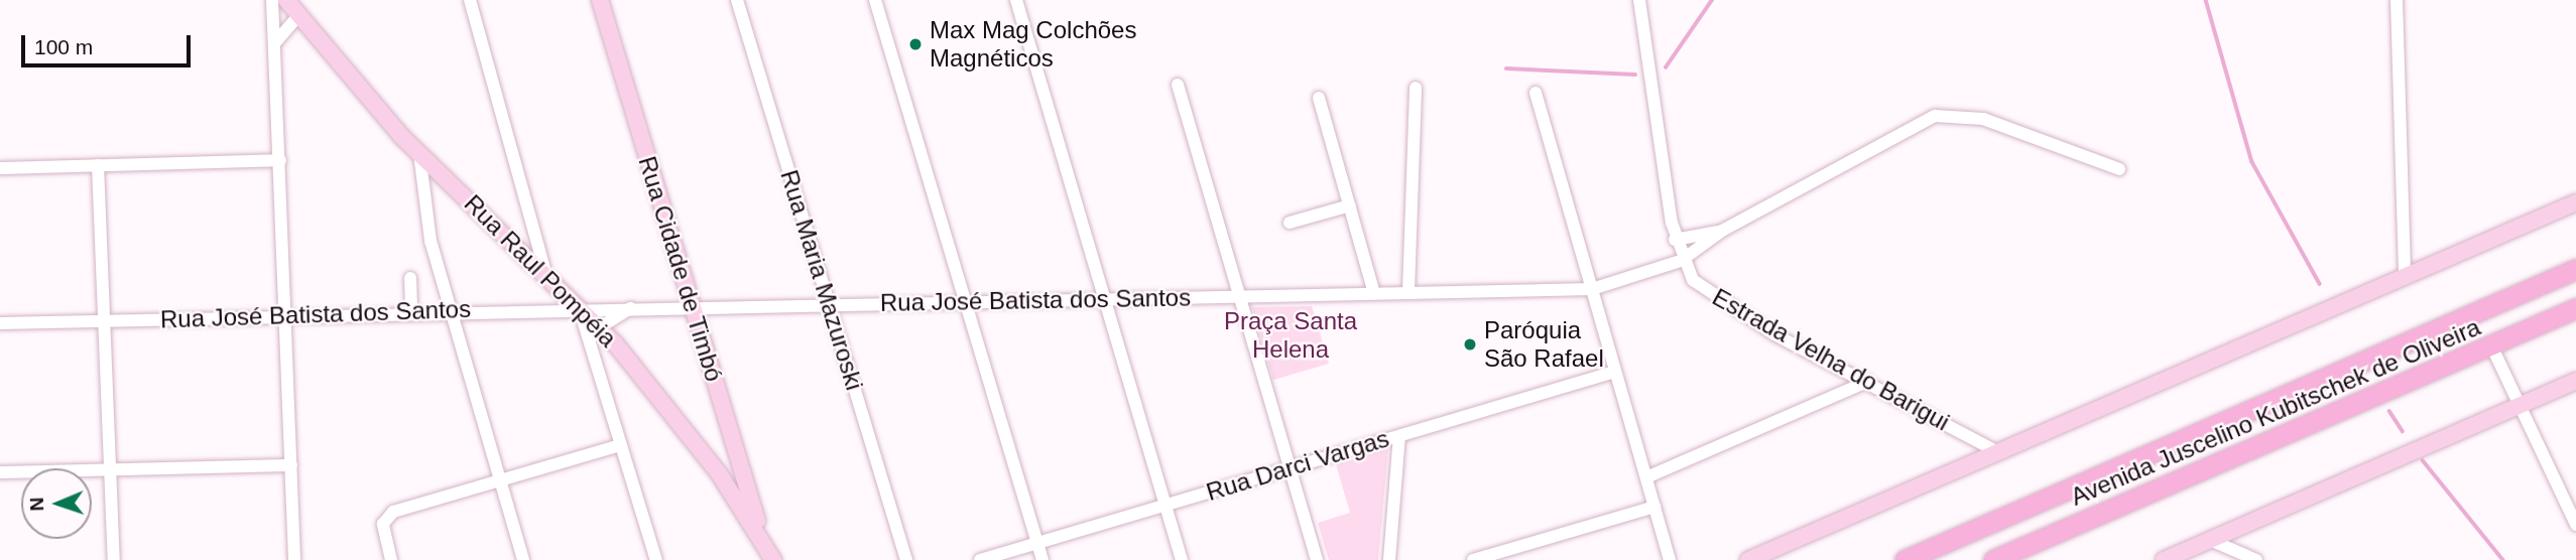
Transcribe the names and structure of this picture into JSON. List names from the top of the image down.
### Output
{
  "streets": {
    "highway": ["Avenida Juscelino Kubitschek de Oliveira"],
    "main road": ["Rua Cidade de Timbó", "Rua Raul Pompéia"],
    "street": [
      "Rua Maria Mazuroski",
      "Rua José Batista dos Santos",
      "Estrada Velha do Barigui",
      "Rua Darci Vargas"
    ]
  },
  "crossings": [
    ["Rua Cidade de Timbó", "Rua Raul Pompéia"],
    ["Rua Cidade de Timbó", "Rua José Batista dos Santos"],
    ["Rua Raul Pompéia", "Rua José Batista dos Santos"],
    ["Rua Maria Mazuroski", "Rua José Batista dos Santos"],
    ["Rua José Batista dos Santos", "Estrada Velha do Barigui"]
  ],
  "parks": ["Praça Santa Helena"],
  "places": ["Max Mag Colchões Magnéticos", "Paróquia São Rafael"],
  "scale_bar": "100 m",
  "north": "left"
}
